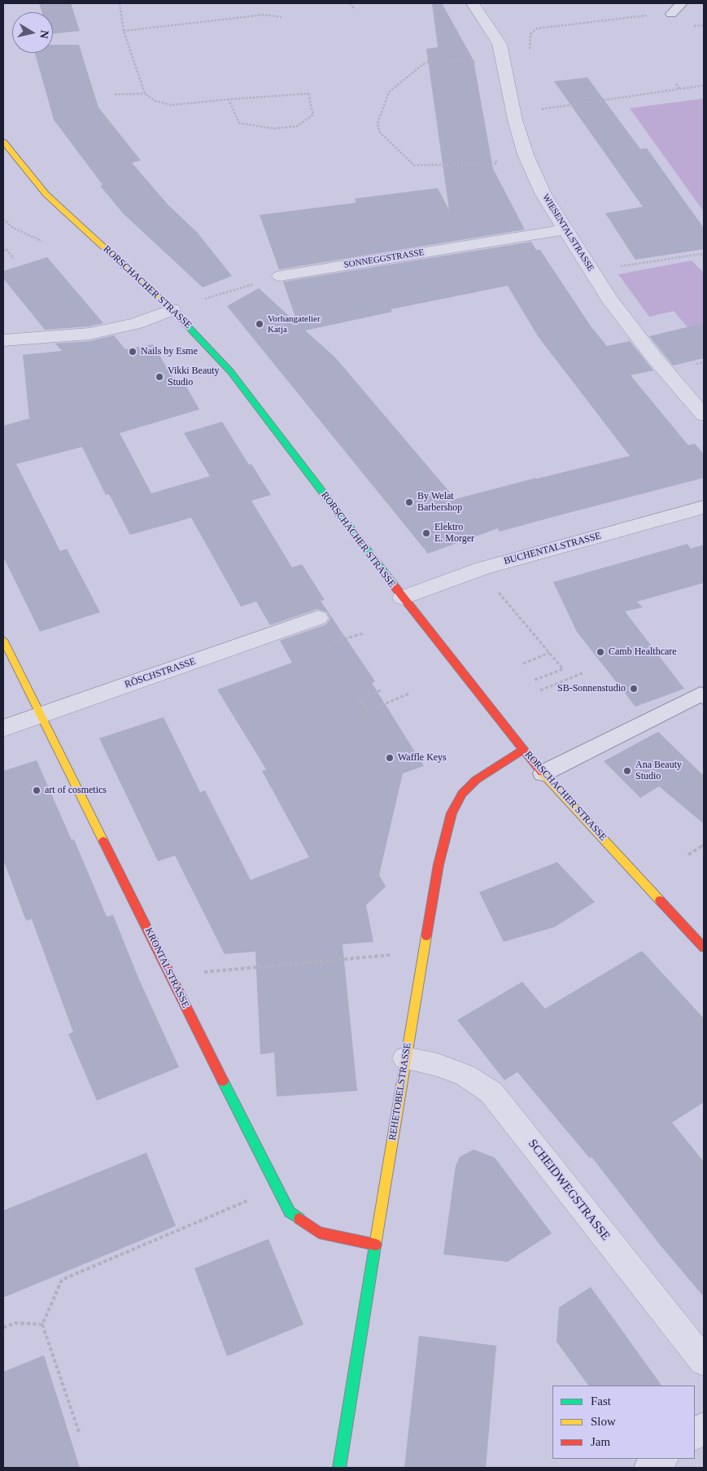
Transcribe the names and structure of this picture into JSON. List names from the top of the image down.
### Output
{
  "streets": {
    "main road": ["RORSCHACHER STRASSE", "KRONTALSTRASSE", "REHETOBELSTRASSE"],
    "street": [
      "WIESENTALSTRASSE",
      "SONNEGGSTRASSE",
      "BUCHENTALSTRASSE",
      "RÖSCHSTRASSE",
      "SCHEIDWEGSTRASSE"
    ]
  },
  "crossings": [
    ["WIESENTALSTRASSE", "SONNEGGSTRASSE"],
    ["RORSCHACHER STRASSE", "BUCHENTALSTRASSE"],
    ["RORSCHACHER STRASSE", "REHETOBELSTRASSE"],
    ["RÖSCHSTRASSE", "KRONTALSTRASSE"],
    ["KRONTALSTRASSE", "REHETOBELSTRASSE"],
    ["REHETOBELSTRASSE", "SCHEIDWEGSTRASSE"]
  ],
  "places": [
    "Vorhangatelier Katja",
    "Nails by Esme",
    "Vikki Beauty Studio",
    "By Welat Barbershop",
    "Elektro E. Morger",
    "Camb Healthcare",
    "SB-Sonnenstudio",
    "Waffle Keys",
    "Ana Beauty Studio",
    "art of cosmetics"
  ],
  "legend": ["Fast", "Slow", "Jam"],
  "north": "right"
}
